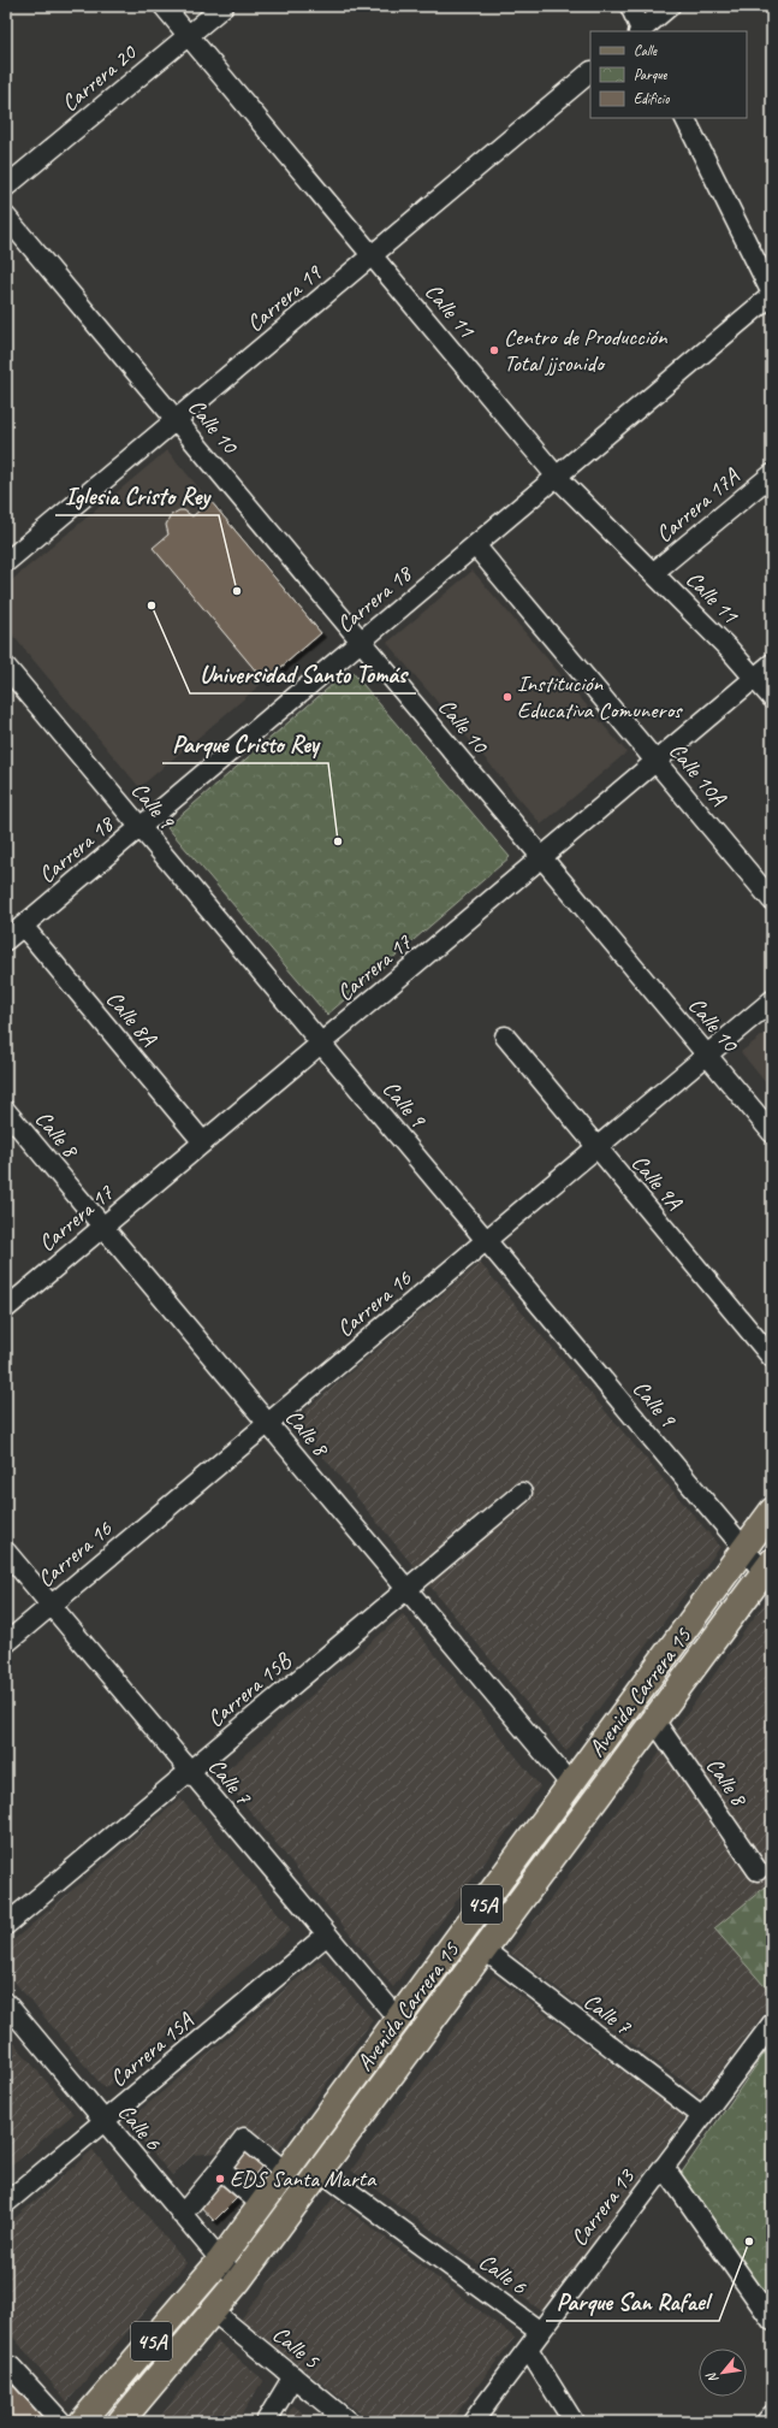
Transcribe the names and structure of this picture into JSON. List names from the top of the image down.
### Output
{
  "streets": {
    "main road": ["Avenida Carrera 15", "45A"],
    "street": [
      "Carrera 20",
      "Carrera 19",
      "Calle 11",
      "Calle 10",
      "Carrera 17A",
      "Carrera 18",
      "Calle 10A",
      "Calle 9",
      "Carrera 17",
      "Calle 8A",
      "Calle 8",
      "Calle 9A",
      "Carrera 16",
      "Carrera 15B",
      "Calle 7",
      "Carrera 15A",
      "Calle 6",
      "Carrera 13",
      "Calle 5"
    ]
  },
  "crossings": [
    ["Carrera 20", "Calle 11"],
    ["Carrera 19", "Calle 11"],
    ["Carrera 19", "Calle 10"],
    ["Calle 11", "Carrera 17A"],
    ["Calle 11", "Carrera 18"],
    ["Calle 11", "Carrera 17"],
    ["Calle 10", "Carrera 18"],
    ["Calle 10", "Carrera 17"],
    ["Calle 10", "Carrera 16"],
    ["Carrera 18", "Calle 10A"],
    ["Carrera 18", "Calle 9"],
    ["Carrera 18", "Calle 8A"],
    ["Calle 10A", "Carrera 17"],
    ["Calle 9", "Carrera 17"],
    ["Calle 9", "Carrera 16"],
    ["Calle 9", "Avenida Carrera 15"],
    ["Carrera 17", "Calle 8A"],
    ["Carrera 17", "Calle 8"],
    ["Calle 8", "Carrera 16"],
    ["Calle 8", "Carrera 15B"],
    ["Calle 8", "Avenida Carrera 15"],
    ["Calle 9A", "Carrera 16"],
    ["Carrera 16", "Calle 7"],
    ["Carrera 15B", "Calle 7"],
    ["Avenida Carrera 15", "Calle 7"],
    ["Avenida Carrera 15", "Calle 6"],
    ["Avenida Carrera 15", "Calle 5"],
    ["Calle 7", "Carrera 15A"],
    ["Calle 7", "Carrera 13"],
    ["Carrera 15A", "Calle 6"],
    ["Calle 6", "Carrera 13"]
  ],
  "places": [
    "Centro de Producción Total jjsonido",
    "Iglesia Cristo Rey",
    "Universidad Santo Tomás",
    "Institución Educativa Comuneros",
    "Parque Cristo Rey",
    "EDS Santa Marta",
    "Parque San Rafael"
  ],
  "legend": ["Calle", "Parque", "Edificio"],
  "north": "bottom left"
}
